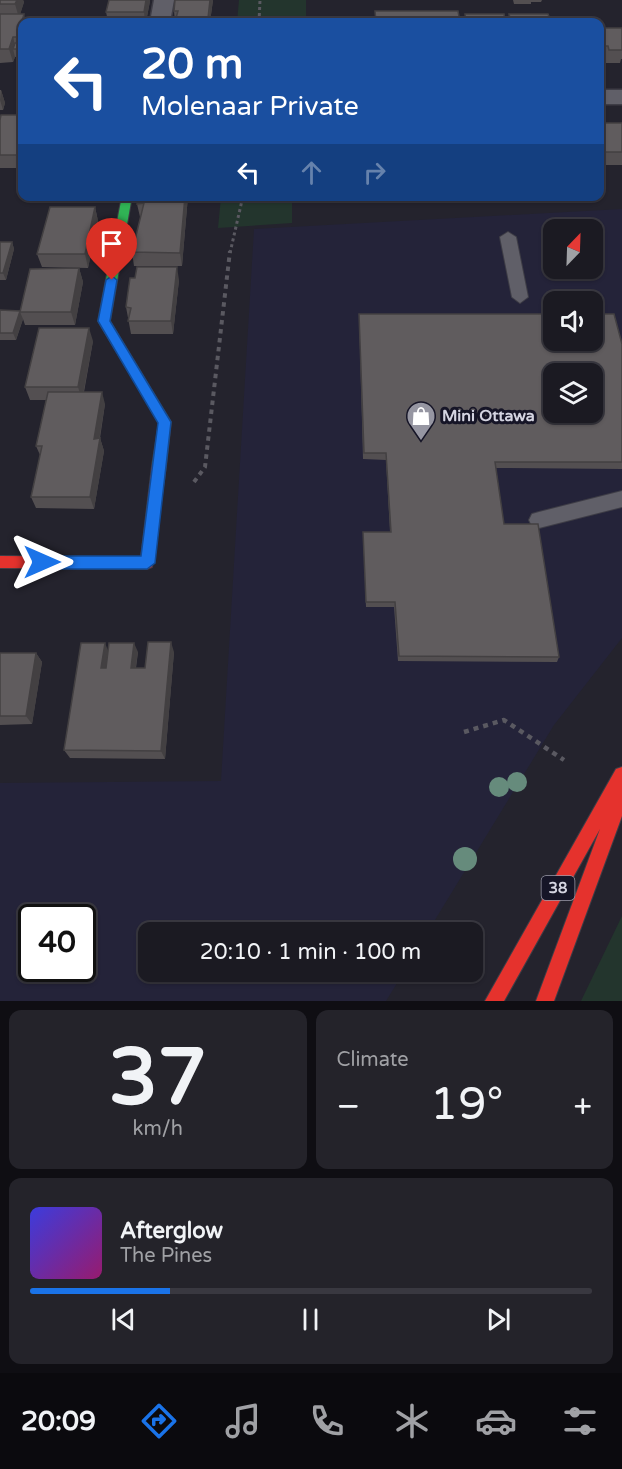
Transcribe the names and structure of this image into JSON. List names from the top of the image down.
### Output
{
  "streets": {
    "main road": ["38"]
  },
  "places": {
    "shop": ["Mini Ottawa"]
  },
  "north": "top right",
  "page": {
    "turn": ["20 m", "Molenaar Private"],
    "limit": "40",
    "trip": "20:10 · 1 min · 100 m",
    "tile": [
      ["37", "km/h"],
      "Climate"
    ],
    "heat": ["−", "19°", "+"],
    "song": ["Afterglow", "The Pines"],
    "tabs": "20:09"
  }
}
